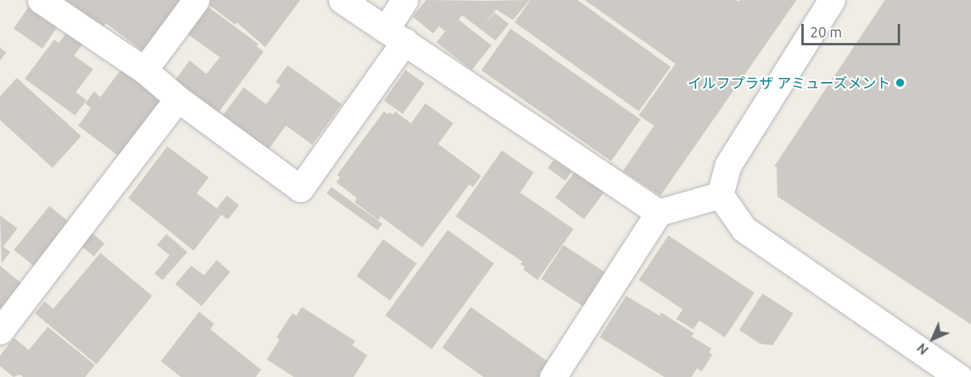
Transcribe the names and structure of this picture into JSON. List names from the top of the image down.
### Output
{
  "places": ["イルフプラザ アミューズメント"],
  "scale_bar": "20 m",
  "north": "bottom left"
}
